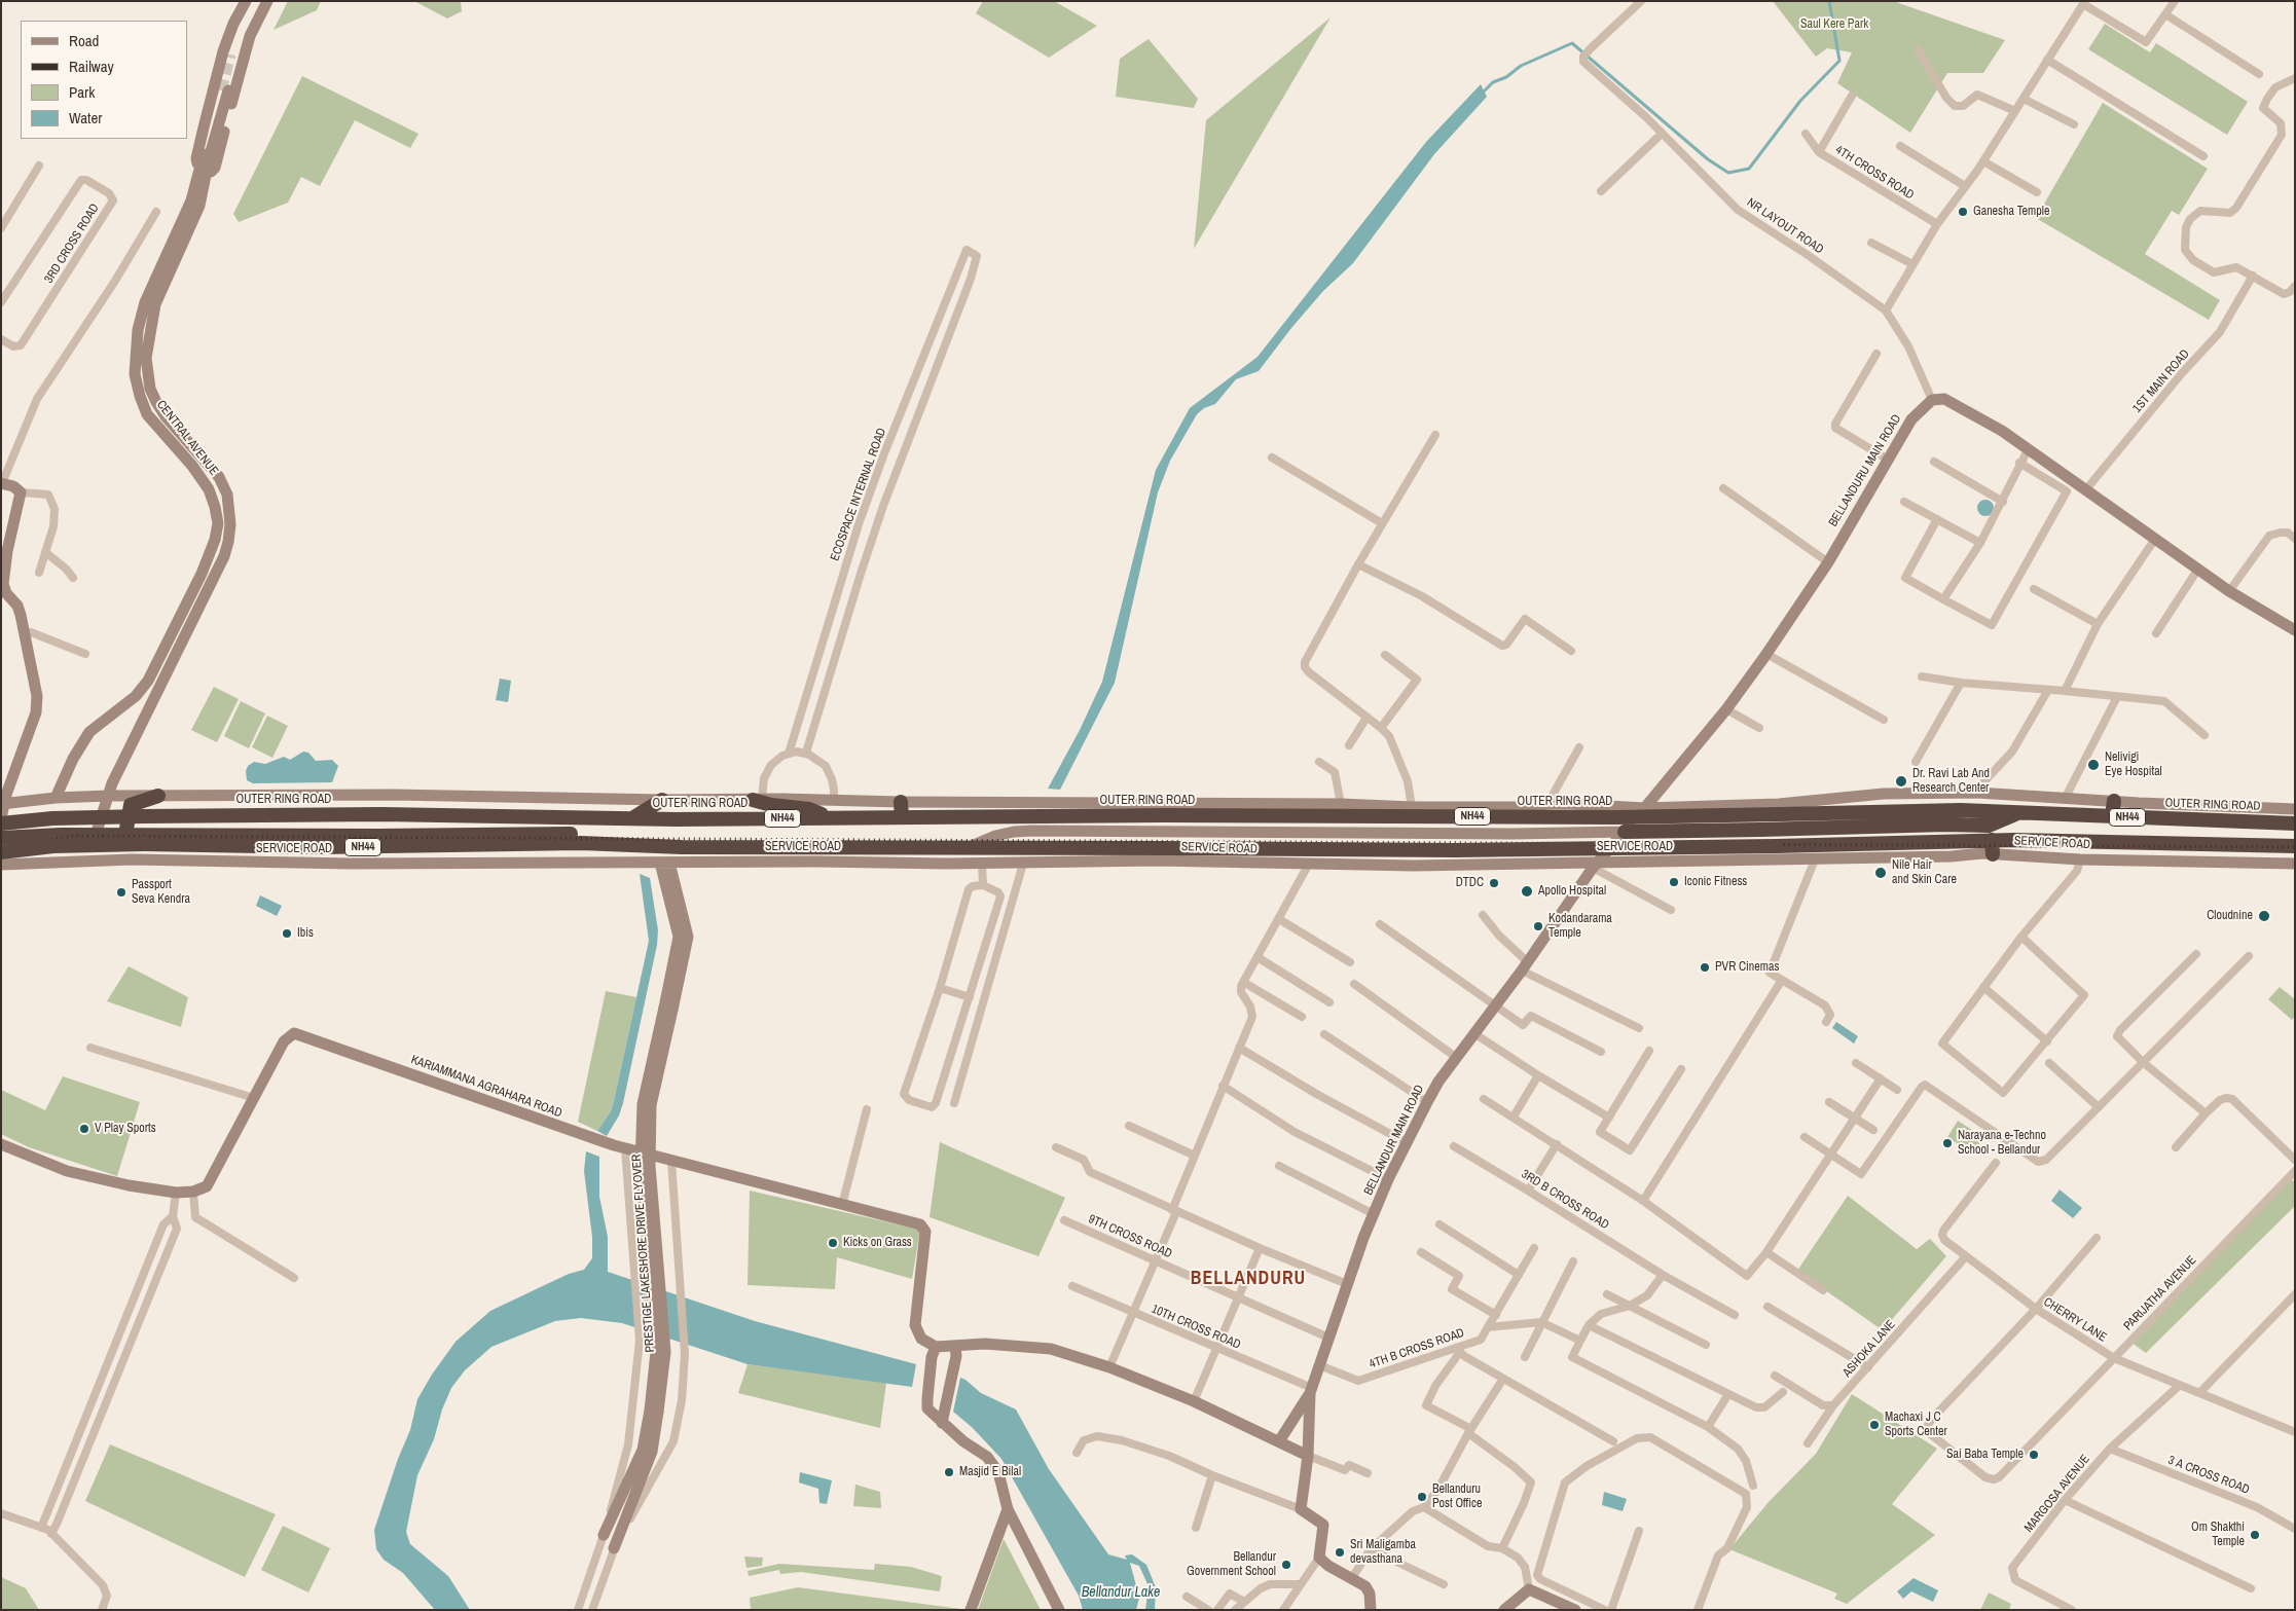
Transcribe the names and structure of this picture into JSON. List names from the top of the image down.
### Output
{
  "streets": {
    "highway": ["OUTER RING ROAD", "NH44"],
    "street": [
      "4TH CROSS ROAD",
      "NR LAYOUT ROAD",
      "3RD CROSS ROAD",
      "1ST MAIN ROAD",
      "CENTRAL AVENUE",
      "BELLANDURU MAIN ROAD",
      "ECOSPACE INTERNAL ROAD",
      "SERVICE ROAD",
      "KARIAMMANA AGRAHARA ROAD",
      "BELLANDUR MAIN ROAD",
      "3RD B CROSS ROAD",
      "9TH CROSS ROAD",
      "PRESTIGE LAKESHORE DRIVE FLYOVER",
      "PARIJATHA AVENUE",
      "CHERRY LANE",
      "10TH CROSS ROAD",
      "4TH B CROSS ROAD",
      "ASHOKA LANE",
      "3 A CROSS ROAD",
      "MARGOSA AVENUE"
    ]
  },
  "crossings": [
    ["NR LAYOUT ROAD", "BELLANDURU MAIN ROAD"],
    ["CENTRAL AVENUE", "SERVICE ROAD"],
    ["BELLANDURU MAIN ROAD", "BELLANDUR MAIN ROAD"],
    ["NH44", "SERVICE ROAD"],
    ["SERVICE ROAD", "BELLANDUR MAIN ROAD"],
    ["SERVICE ROAD", "PRESTIGE LAKESHORE DRIVE FLYOVER"],
    ["BELLANDUR MAIN ROAD", "9TH CROSS ROAD"],
    ["BELLANDUR MAIN ROAD", "10TH CROSS ROAD"],
    ["BELLANDUR MAIN ROAD", "4TH B CROSS ROAD"],
    ["PARIJATHA AVENUE", "CHERRY LANE"],
    ["CHERRY LANE", "ASHOKA LANE"],
    ["CHERRY LANE", "MARGOSA AVENUE"],
    ["3 A CROSS ROAD", "MARGOSA AVENUE"]
  ],
  "districts": ["BELLANDURU"],
  "water": ["Bellandur Lake"],
  "parks": ["Saul Kere Park"],
  "places": [
    "Ganesha Temple",
    "Nelivigi Eye Hospital",
    "Dr. Ravi Lab And Research Center",
    "Nile Hair and Skin Care",
    "Iconic Fitness",
    "DTDC",
    "Apollo Hospital",
    "Passport Seva Kendra",
    "Cloudnine",
    "Kodandarama Temple",
    "Ibis",
    "PVR Cinemas",
    "V Play Sports",
    "Narayana e-Techno School - Bellandur",
    "Kicks on Grass",
    "Machaxi J C Sports Center",
    "Sai Baba Temple",
    "Masjid E Bilal",
    "Bellanduru Post Office",
    "Om Shakthi Temple",
    "Sri Maligamba devasthana",
    "Bellandur Government School"
  ],
  "legend": [
    "Road",
    "Railway",
    "Park",
    "Water"
  ]
}
